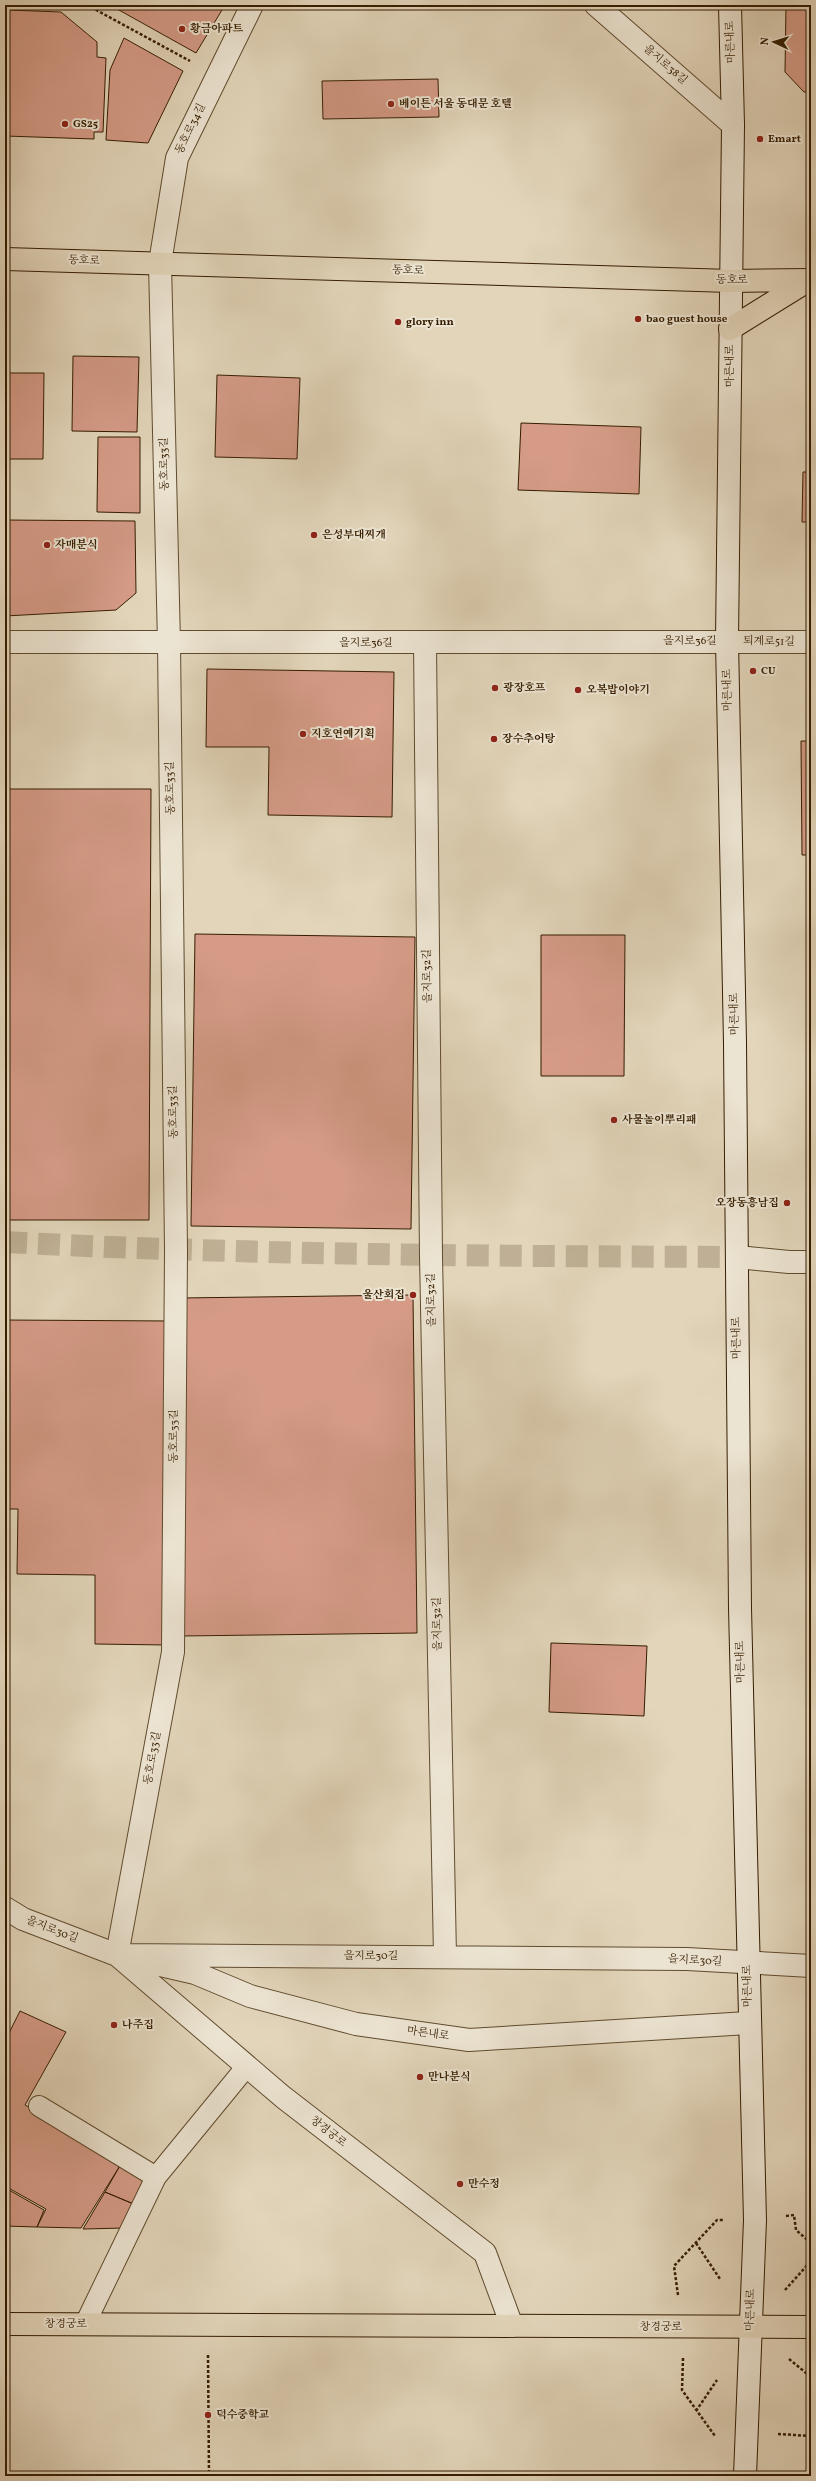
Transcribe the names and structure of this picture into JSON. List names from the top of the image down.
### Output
{
  "streets": {
    "main road": ["동호로", "창경궁로"],
    "street": [
      "마른내로",
      "을지로38길",
      "동호로34길",
      "동호로33길",
      "을지로36길",
      "퇴계로51길",
      "을지로32길",
      "을지로30길"
    ]
  },
  "crossings": [
    ["마른내로", "을지로38길"],
    ["마른내로", "동호로"],
    ["마른내로", "동호로33길"],
    ["마른내로", "을지로36길"],
    ["마른내로", "퇴계로51길"],
    ["마른내로", "을지로30길"],
    ["마른내로", "창경궁로"],
    ["동호로34길", "동호로"],
    ["동호로34길", "동호로33길"],
    ["동호로", "동호로33길"],
    ["동호로33길", "을지로36길"],
    ["동호로33길", "을지로30길"],
    ["동호로33길", "창경궁로"],
    ["을지로36길", "퇴계로51길"],
    ["을지로36길", "을지로32길"],
    ["을지로32길", "을지로30길"],
    ["을지로30길", "창경궁로"]
  ],
  "places": [
    "황금아파트",
    "베이튼 서울 동대문 호텔",
    "GS25",
    "Emart",
    "bao guest house",
    "glory inn",
    "은성부대찌개",
    "자매분식",
    "CU",
    "광장호프",
    "오복밥이야기",
    "지호연예기획",
    "장수추어탕",
    "사물놀이뿌리패",
    "오장동흥남집",
    "울산회집",
    "나주집",
    "만나분식",
    "만수정",
    "덕수중학교"
  ],
  "north": "left"
}
